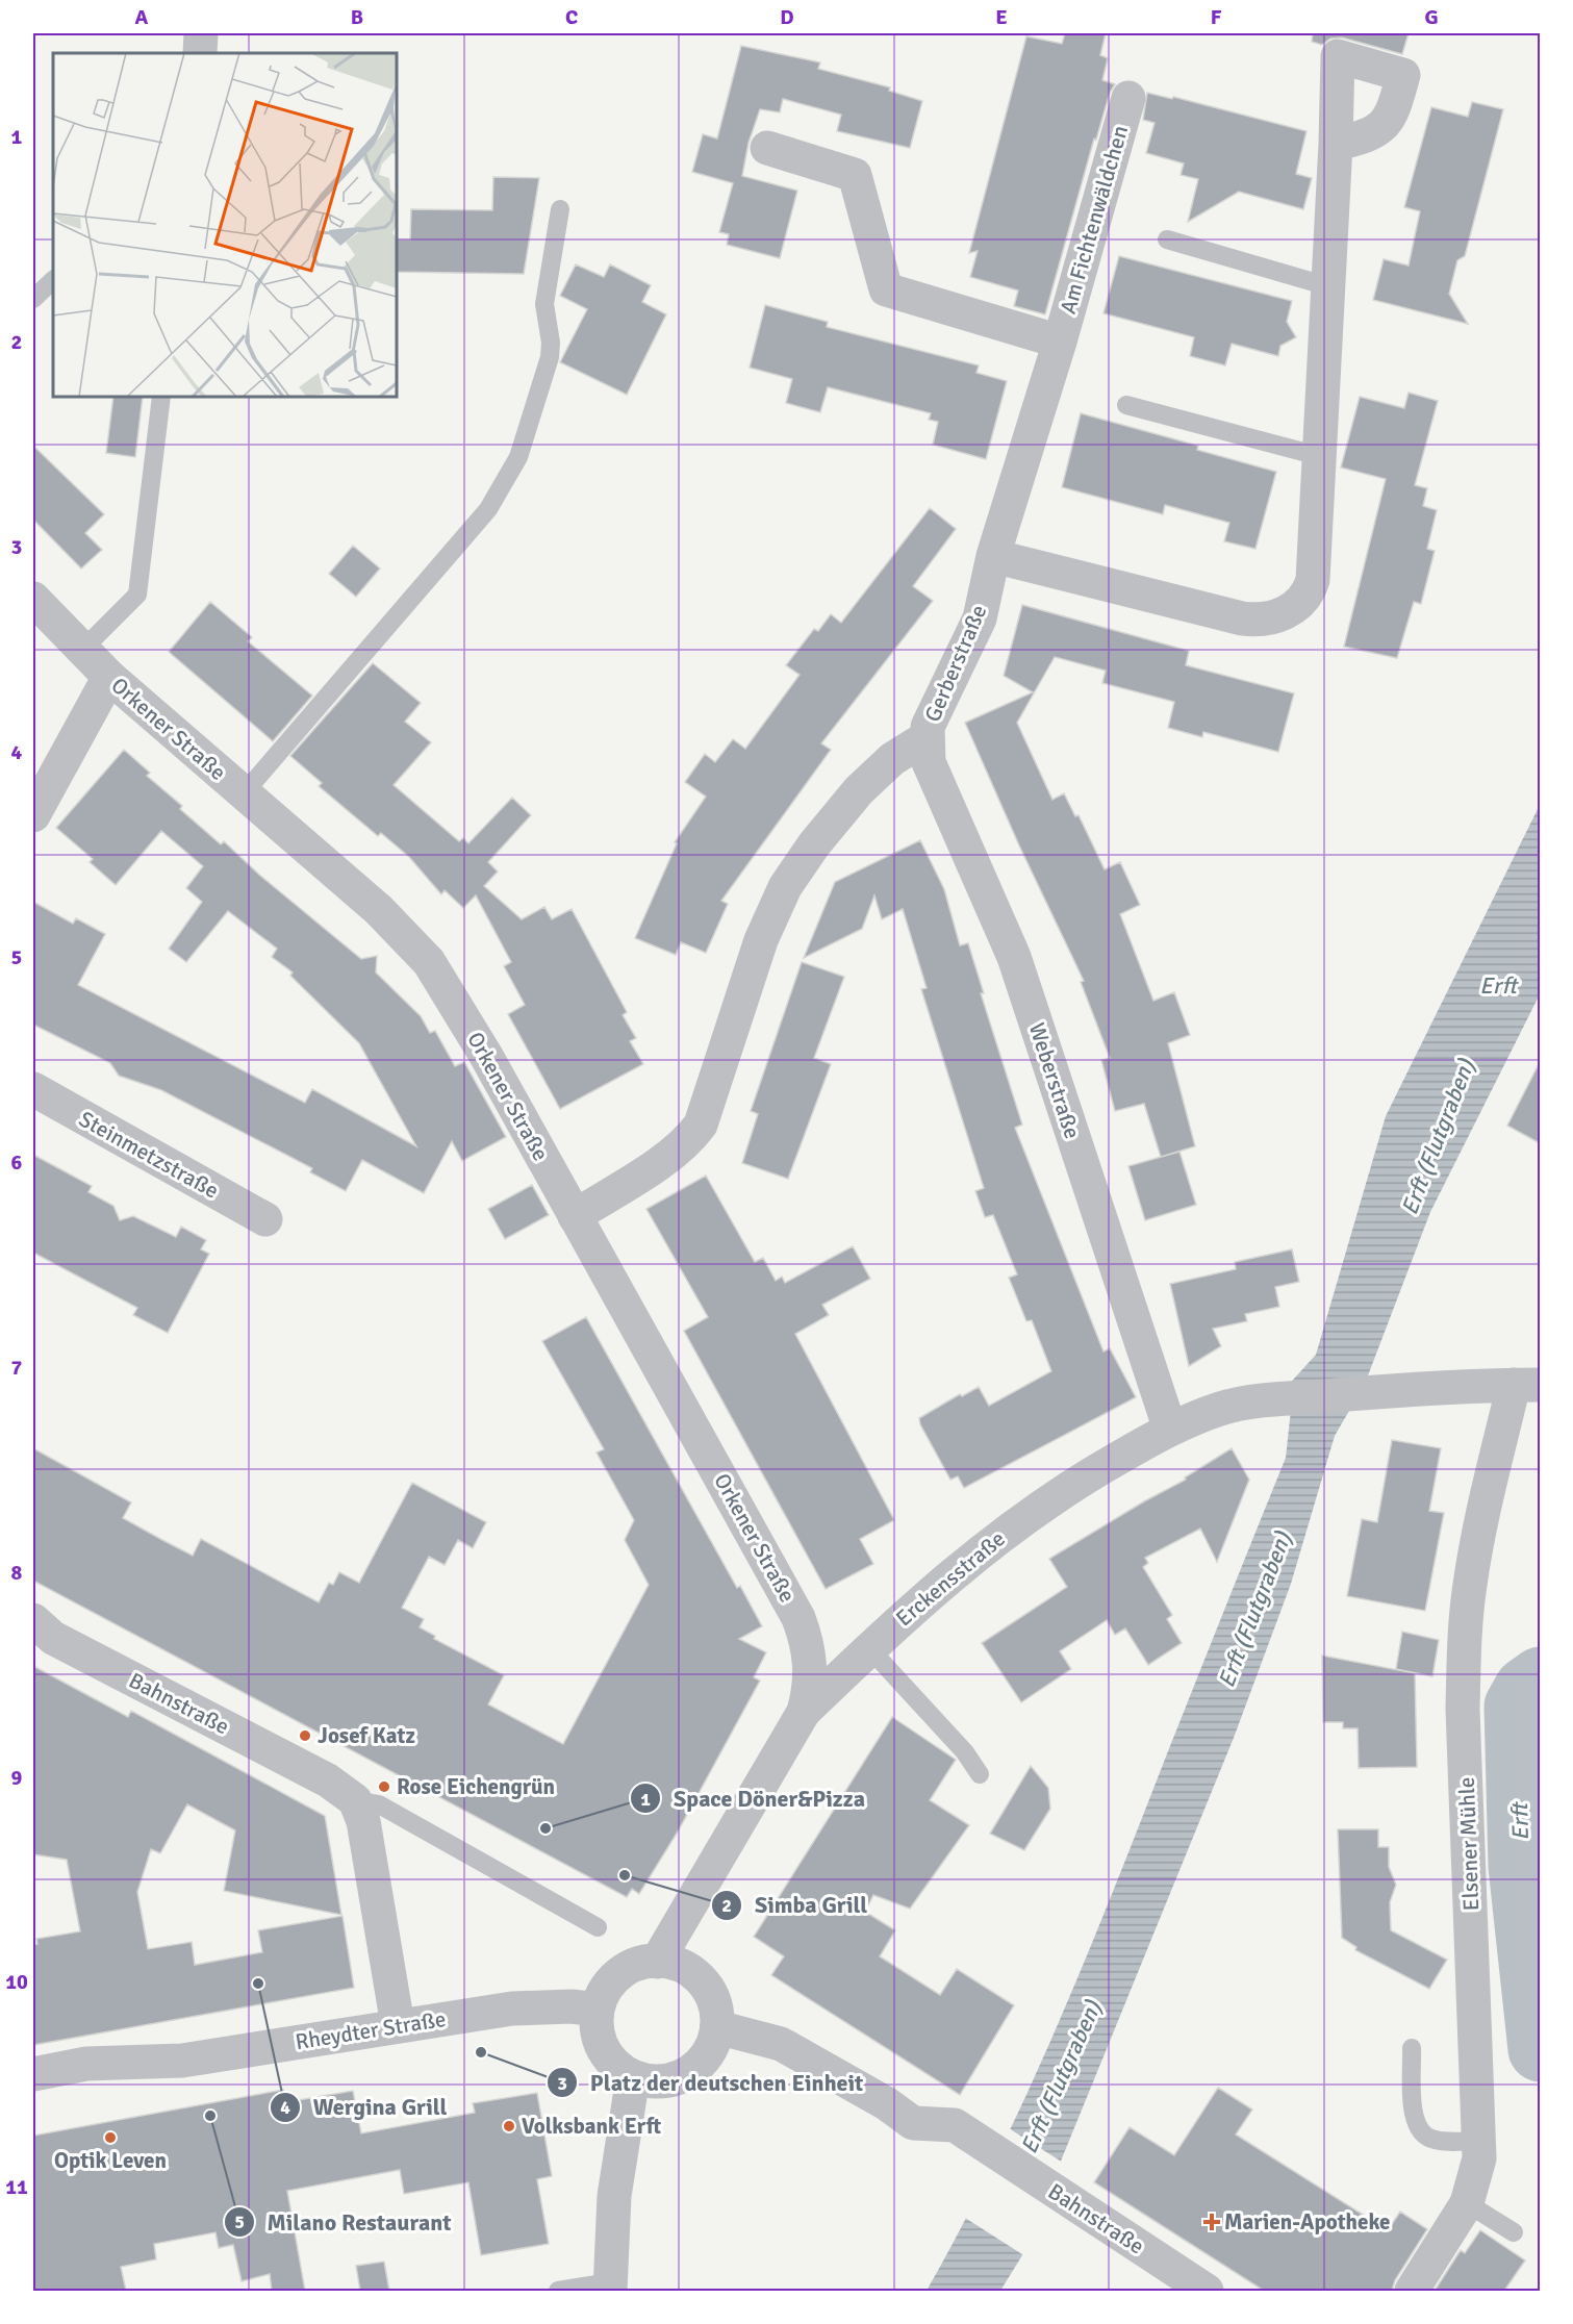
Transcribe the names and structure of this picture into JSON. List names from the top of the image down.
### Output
{
  "streets": {
    "street": [
      "Am Fichtenwäldchen",
      "Gerberstraße",
      "Orkener Straße",
      "Weberstraße",
      "Steinmetzstraße",
      "Erckensstraße",
      "Bahnstraße",
      "Elsener Mühle",
      "Rheydter Straße"
    ]
  },
  "crossings": [
    ["Am Fichtenwäldchen", "Gerberstraße"],
    ["Gerberstraße", "Orkener Straße"],
    ["Gerberstraße", "Weberstraße"],
    ["Orkener Straße", "Erckensstraße"],
    ["Weberstraße", "Erckensstraße"],
    ["Erckensstraße", "Bahnstraße"],
    ["Erckensstraße", "Elsener Mühle"],
    ["Erckensstraße", "Rheydter Straße"],
    ["Bahnstraße", "Rheydter Straße"]
  ],
  "water": ["Erft", "Erft (Flutgraben)"],
  "places": {
    "other": [
      "Josef Katz",
      "Rose Eichengrün",
      "Space Döner&Pizza",
      "Simba Grill",
      "Wergina Grill",
      "Platz der deutschen Einheit",
      "Milano Restaurant",
      "Volksbank Erft",
      "Optik Leven"
    ],
    "health": ["Marien-Apotheke"]
  },
  "grid": {
    "columns": [
      "A",
      "B",
      "C",
      "D",
      "E",
      "F",
      "G"
    ],
    "rows": [
      "1",
      "2",
      "3",
      "4",
      "5",
      "6",
      "7",
      "8",
      "9",
      "10",
      "11"
    ]
  }
}
